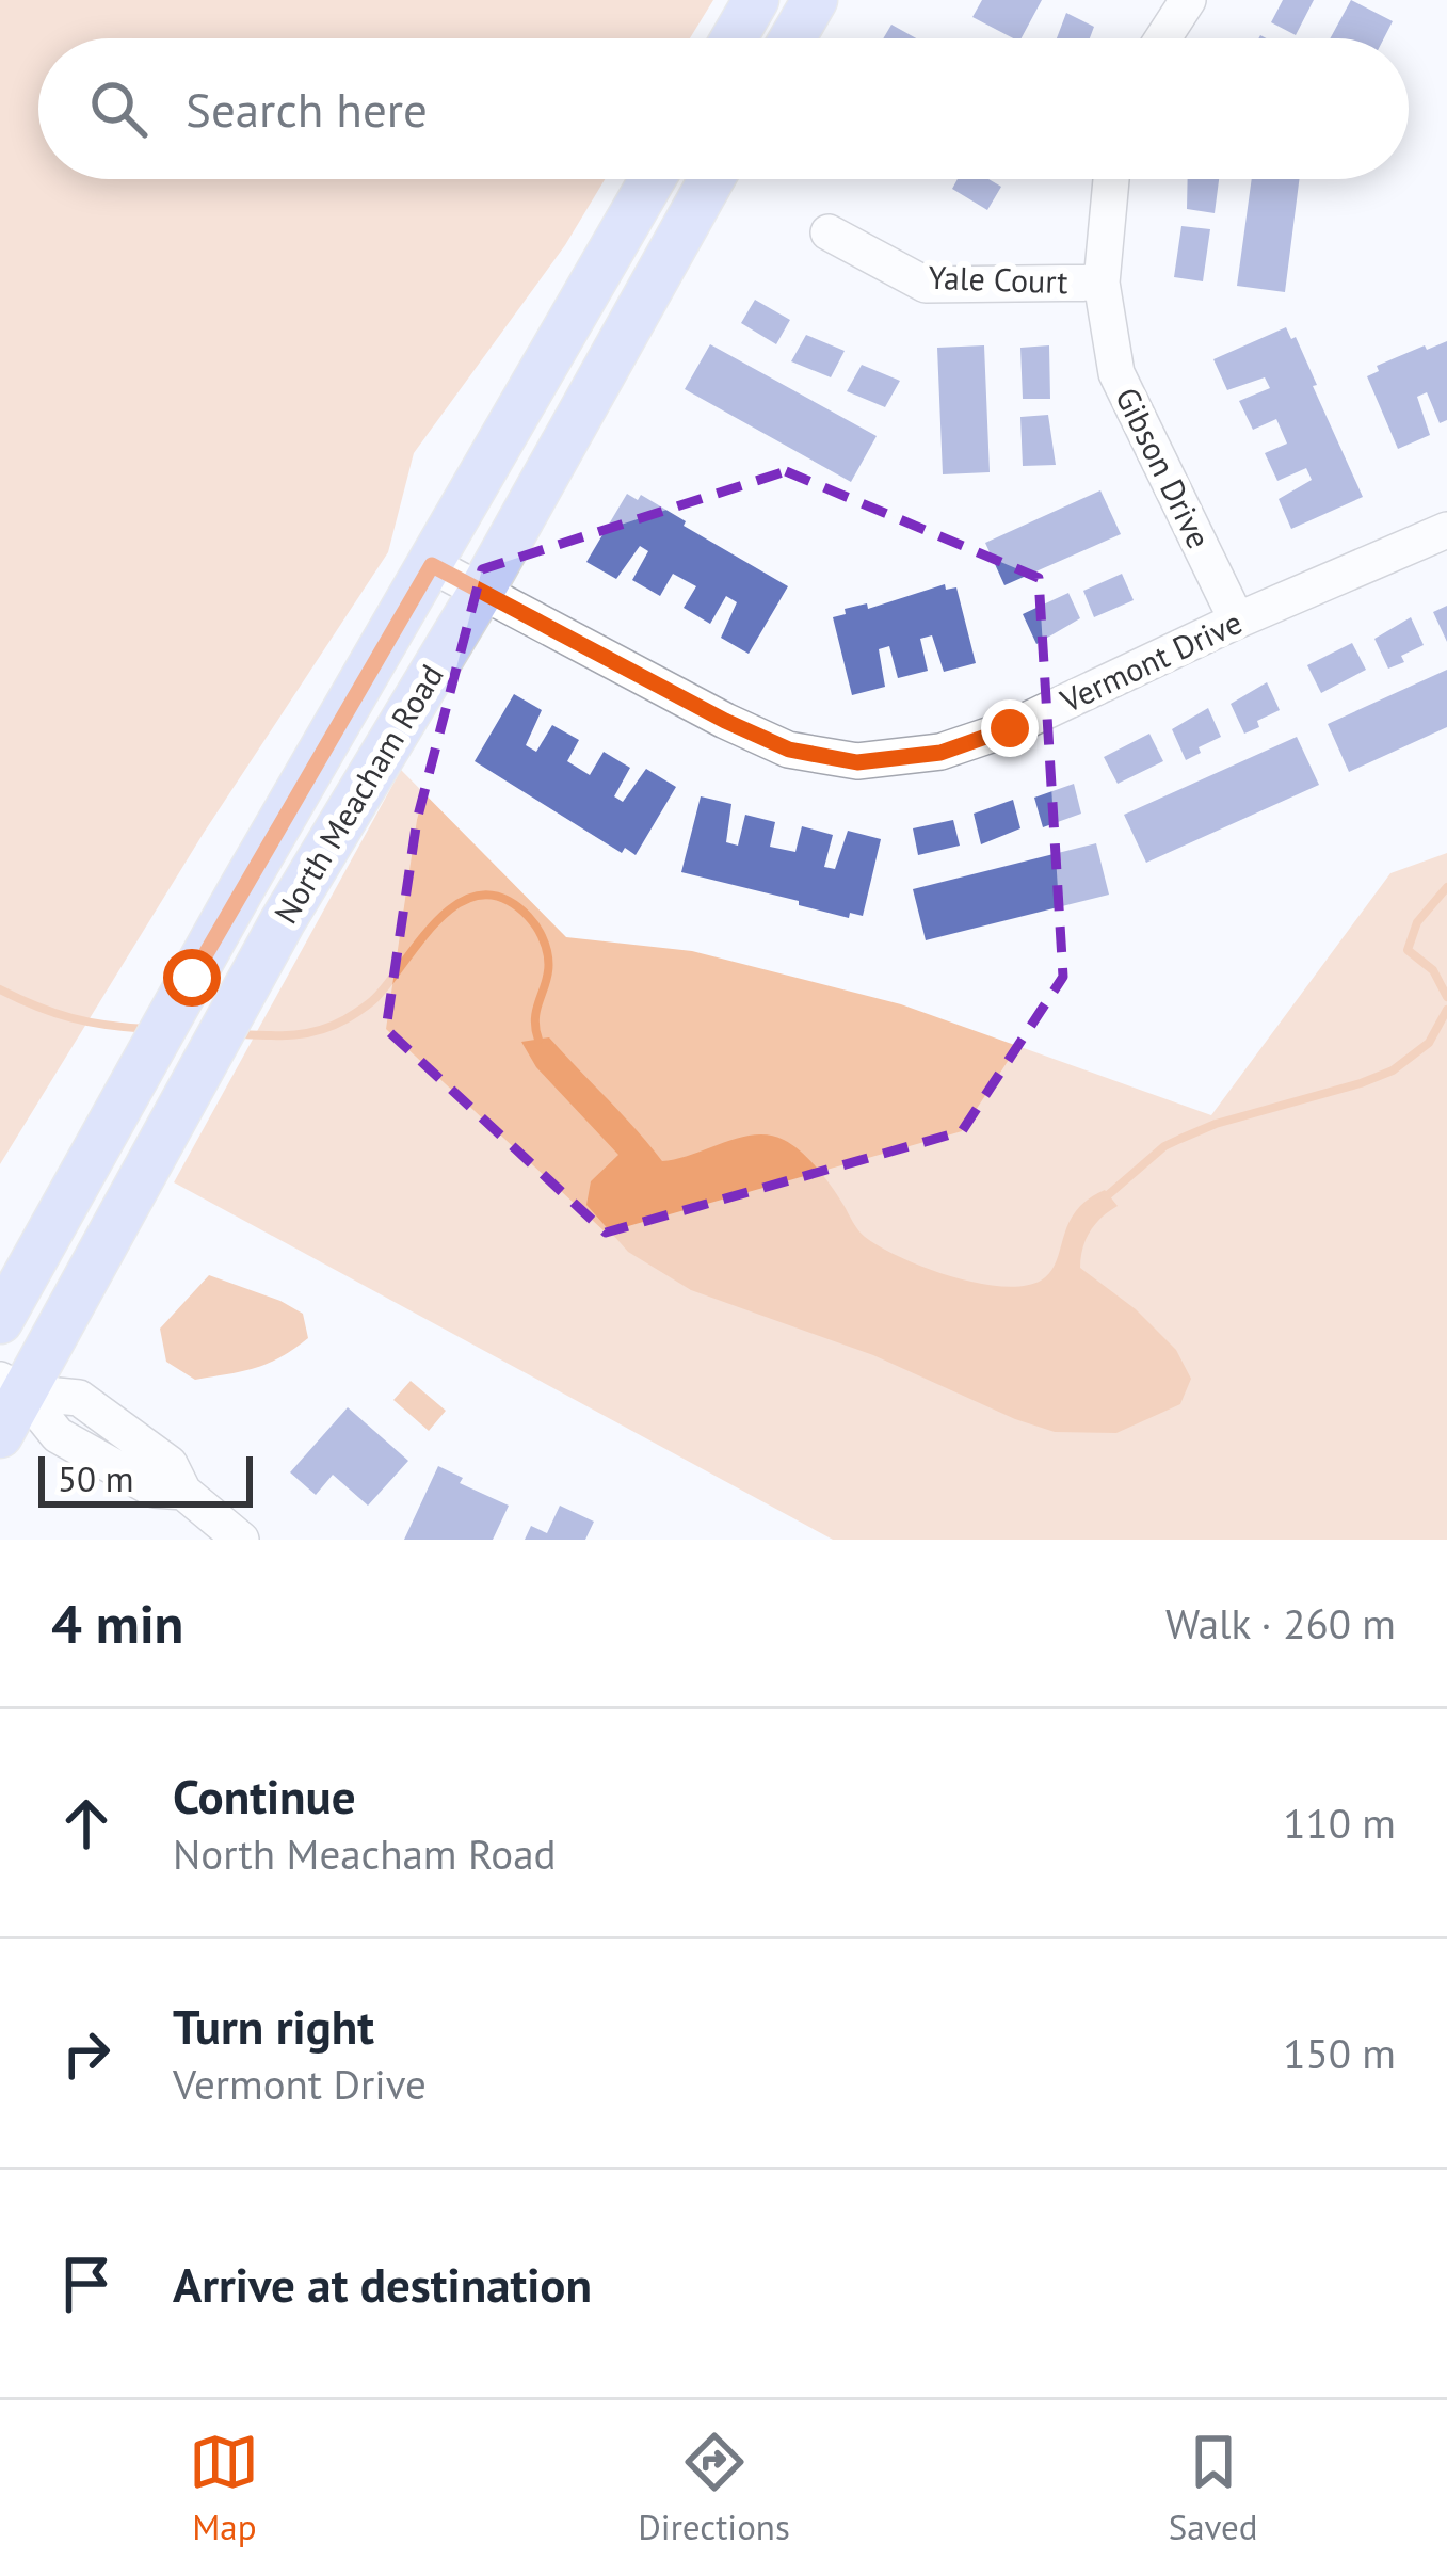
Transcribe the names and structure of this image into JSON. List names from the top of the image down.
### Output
{
  "streets": {
    "main road": ["North Meacham Road"],
    "street": ["Yale Court", "Gibson Drive", "Vermont Drive"]
  },
  "crossings": [
    ["Yale Court", "Gibson Drive"],
    ["Gibson Drive", "Vermont Drive"],
    ["Vermont Drive", "North Meacham Road"]
  ],
  "scale_bar": "50 m",
  "page": {
    "search": "Search here",
    "scale": "50 m",
    "heading": ["4 min", "Walk · 260 m"],
    "list": [
      ["Continue", "North Meacham Road", "110 m"],
      ["Turn right", "Vermont Drive", "150 m"],
      "Arrive at destination"
    ],
    "nav": ["Map", "Directions", "Saved"]
  }
}
